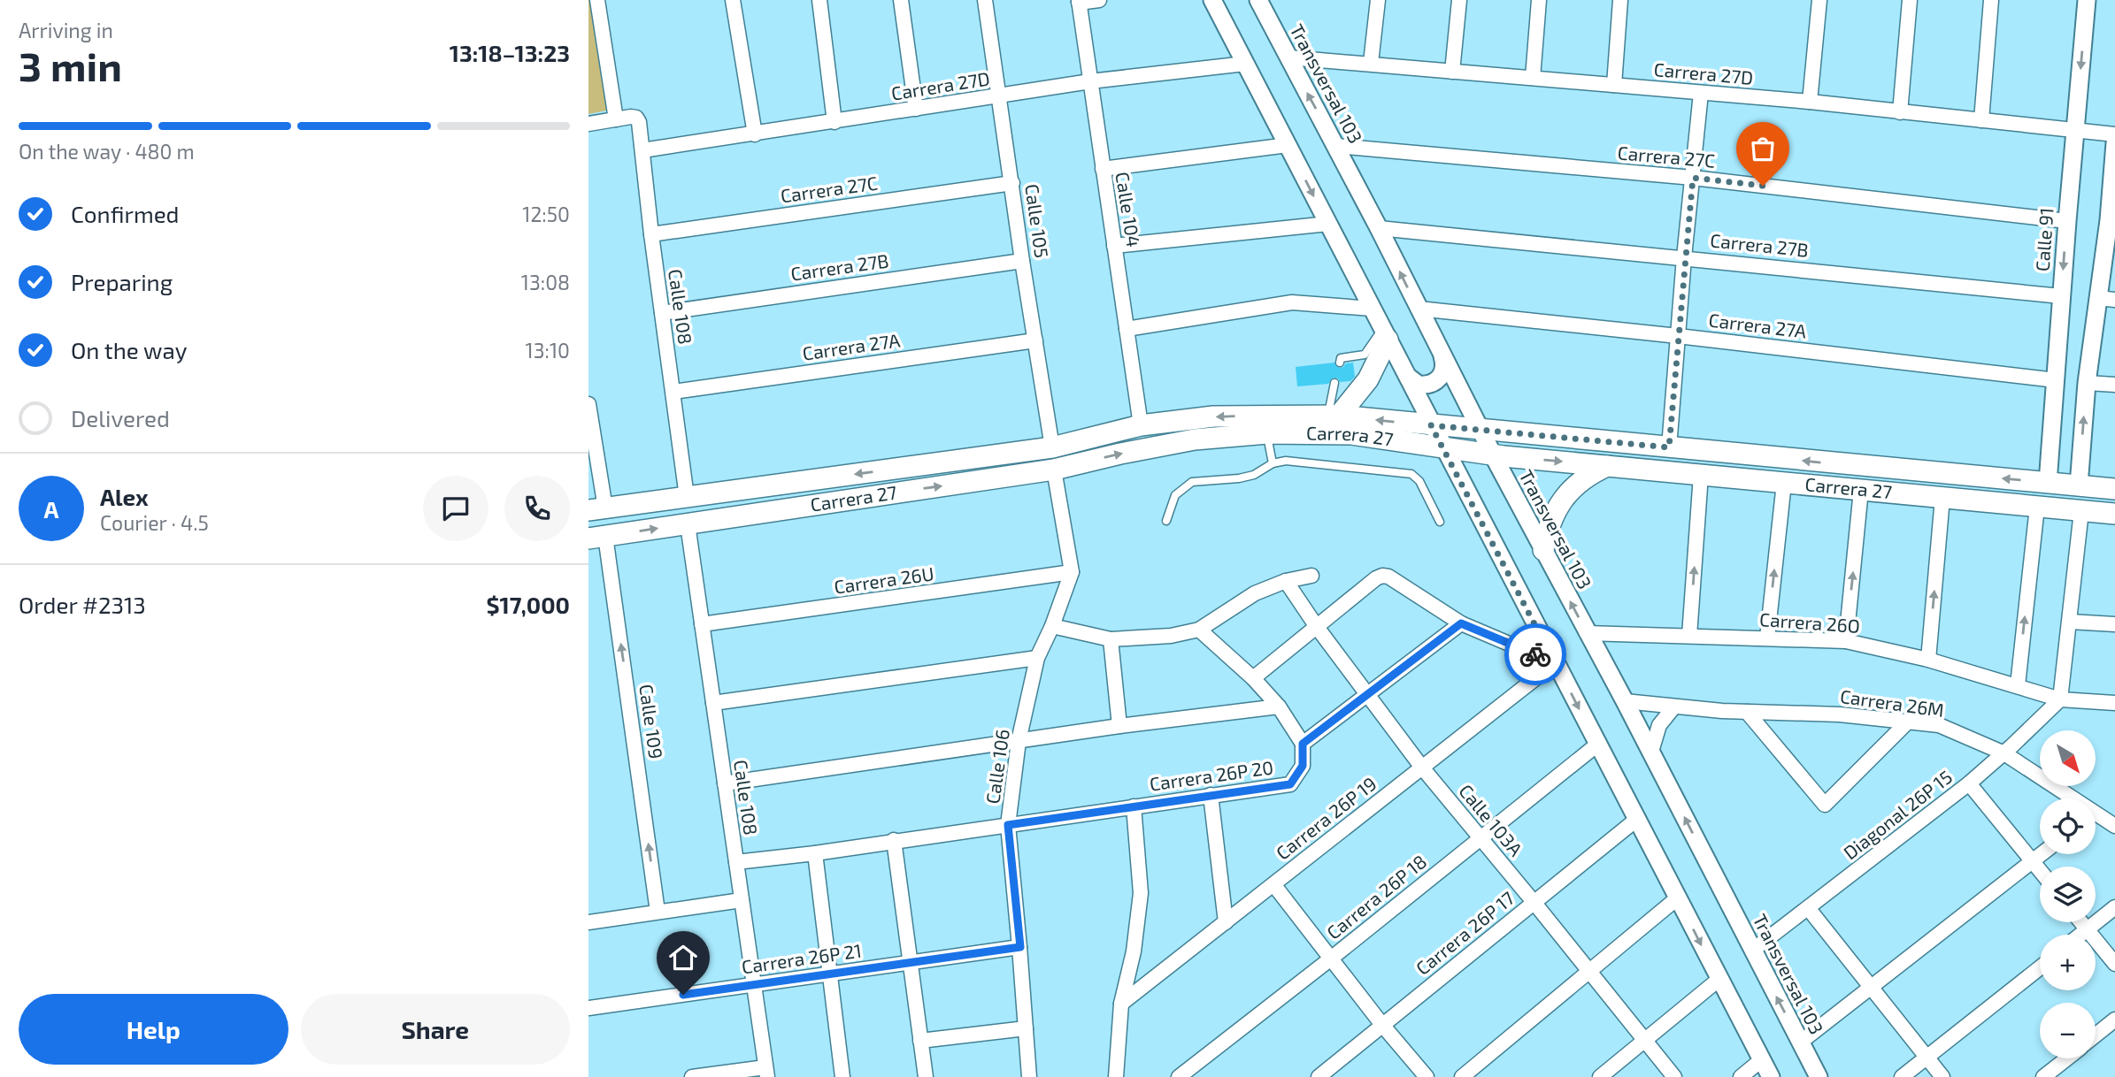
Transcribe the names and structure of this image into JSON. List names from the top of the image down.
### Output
{
  "streets": {
    "main road": ["Carrera 27"],
    "street": [
      "Carrera 27D",
      "Transversal 103",
      "Carrera 27C",
      "Calle 104",
      "Calle 105",
      "Calle 91",
      "Carrera 27B",
      "Calle 108",
      "Carrera 27A",
      "Carrera 26U",
      "Carrera 26O",
      "Carrera 26M",
      "Calle 109",
      "Calle 106",
      "Carrera 26P 20",
      "Diagonal 26P 15",
      "Carrera 26P 19",
      "Calle 103A",
      "Carrera 26P 18",
      "Carrera 26P 17",
      "Carrera 26P 21"
    ]
  },
  "crossings": [
    ["Carrera 27D", "Transversal 103"],
    ["Carrera 27D", "Calle 104"],
    ["Carrera 27D", "Calle 105"],
    ["Carrera 27D", "Calle 91"],
    ["Carrera 27D", "Calle 108"],
    ["Transversal 103", "Carrera 27C"],
    ["Transversal 103", "Carrera 27B"],
    ["Transversal 103", "Carrera 27A"],
    ["Transversal 103", "Carrera 27"],
    ["Transversal 103", "Carrera 26O"],
    ["Transversal 103", "Carrera 26M"],
    ["Transversal 103", "Diagonal 26P 15"],
    ["Carrera 27C", "Calle 105"],
    ["Carrera 27C", "Calle 91"],
    ["Carrera 27C", "Calle 108"],
    ["Calle 104", "Carrera 27"],
    ["Calle 105", "Carrera 27B"],
    ["Calle 105", "Carrera 27A"],
    ["Calle 105", "Carrera 27"],
    ["Calle 91", "Carrera 27B"],
    ["Calle 91", "Carrera 27A"],
    ["Calle 91", "Carrera 27"],
    ["Carrera 27B", "Calle 108"],
    ["Calle 108", "Carrera 27A"],
    ["Calle 108", "Carrera 27"],
    ["Calle 108", "Carrera 26U"],
    ["Calle 108", "Carrera 26P 20"],
    ["Calle 108", "Carrera 26P 21"],
    ["Carrera 27", "Carrera 26O"],
    ["Carrera 27", "Calle 109"],
    ["Carrera 27", "Calle 106"],
    ["Carrera 26U", "Calle 106"],
    ["Carrera 26O", "Diagonal 26P 15"],
    ["Carrera 26M", "Diagonal 26P 15"],
    ["Calle 106", "Carrera 26P 20"],
    ["Calle 106", "Carrera 26P 21"],
    ["Carrera 26P 19", "Calle 103A"],
    ["Calle 103A", "Carrera 26P 18"],
    ["Calle 103A", "Carrera 26P 17"]
  ],
  "one_way": ["Calle 109"],
  "north": "bottom right",
  "page": {
    "heading": ["3 min", "Arriving in", "13:18–13:23"],
    "panel": [
      "Alex",
      "Courier · 4.5",
      "Order #2313",
      "$17,000"
    ],
    "bar": "On the way · 480 m",
    "list": [
      ["Confirmed", "12:50"],
      ["Preparing", "13:08"],
      ["On the way", "13:10"],
      "Delivered"
    ],
    "round": "A",
    "map_buttons": ["+", "−"],
    "buttons": ["Help", "Share"]
  }
}
